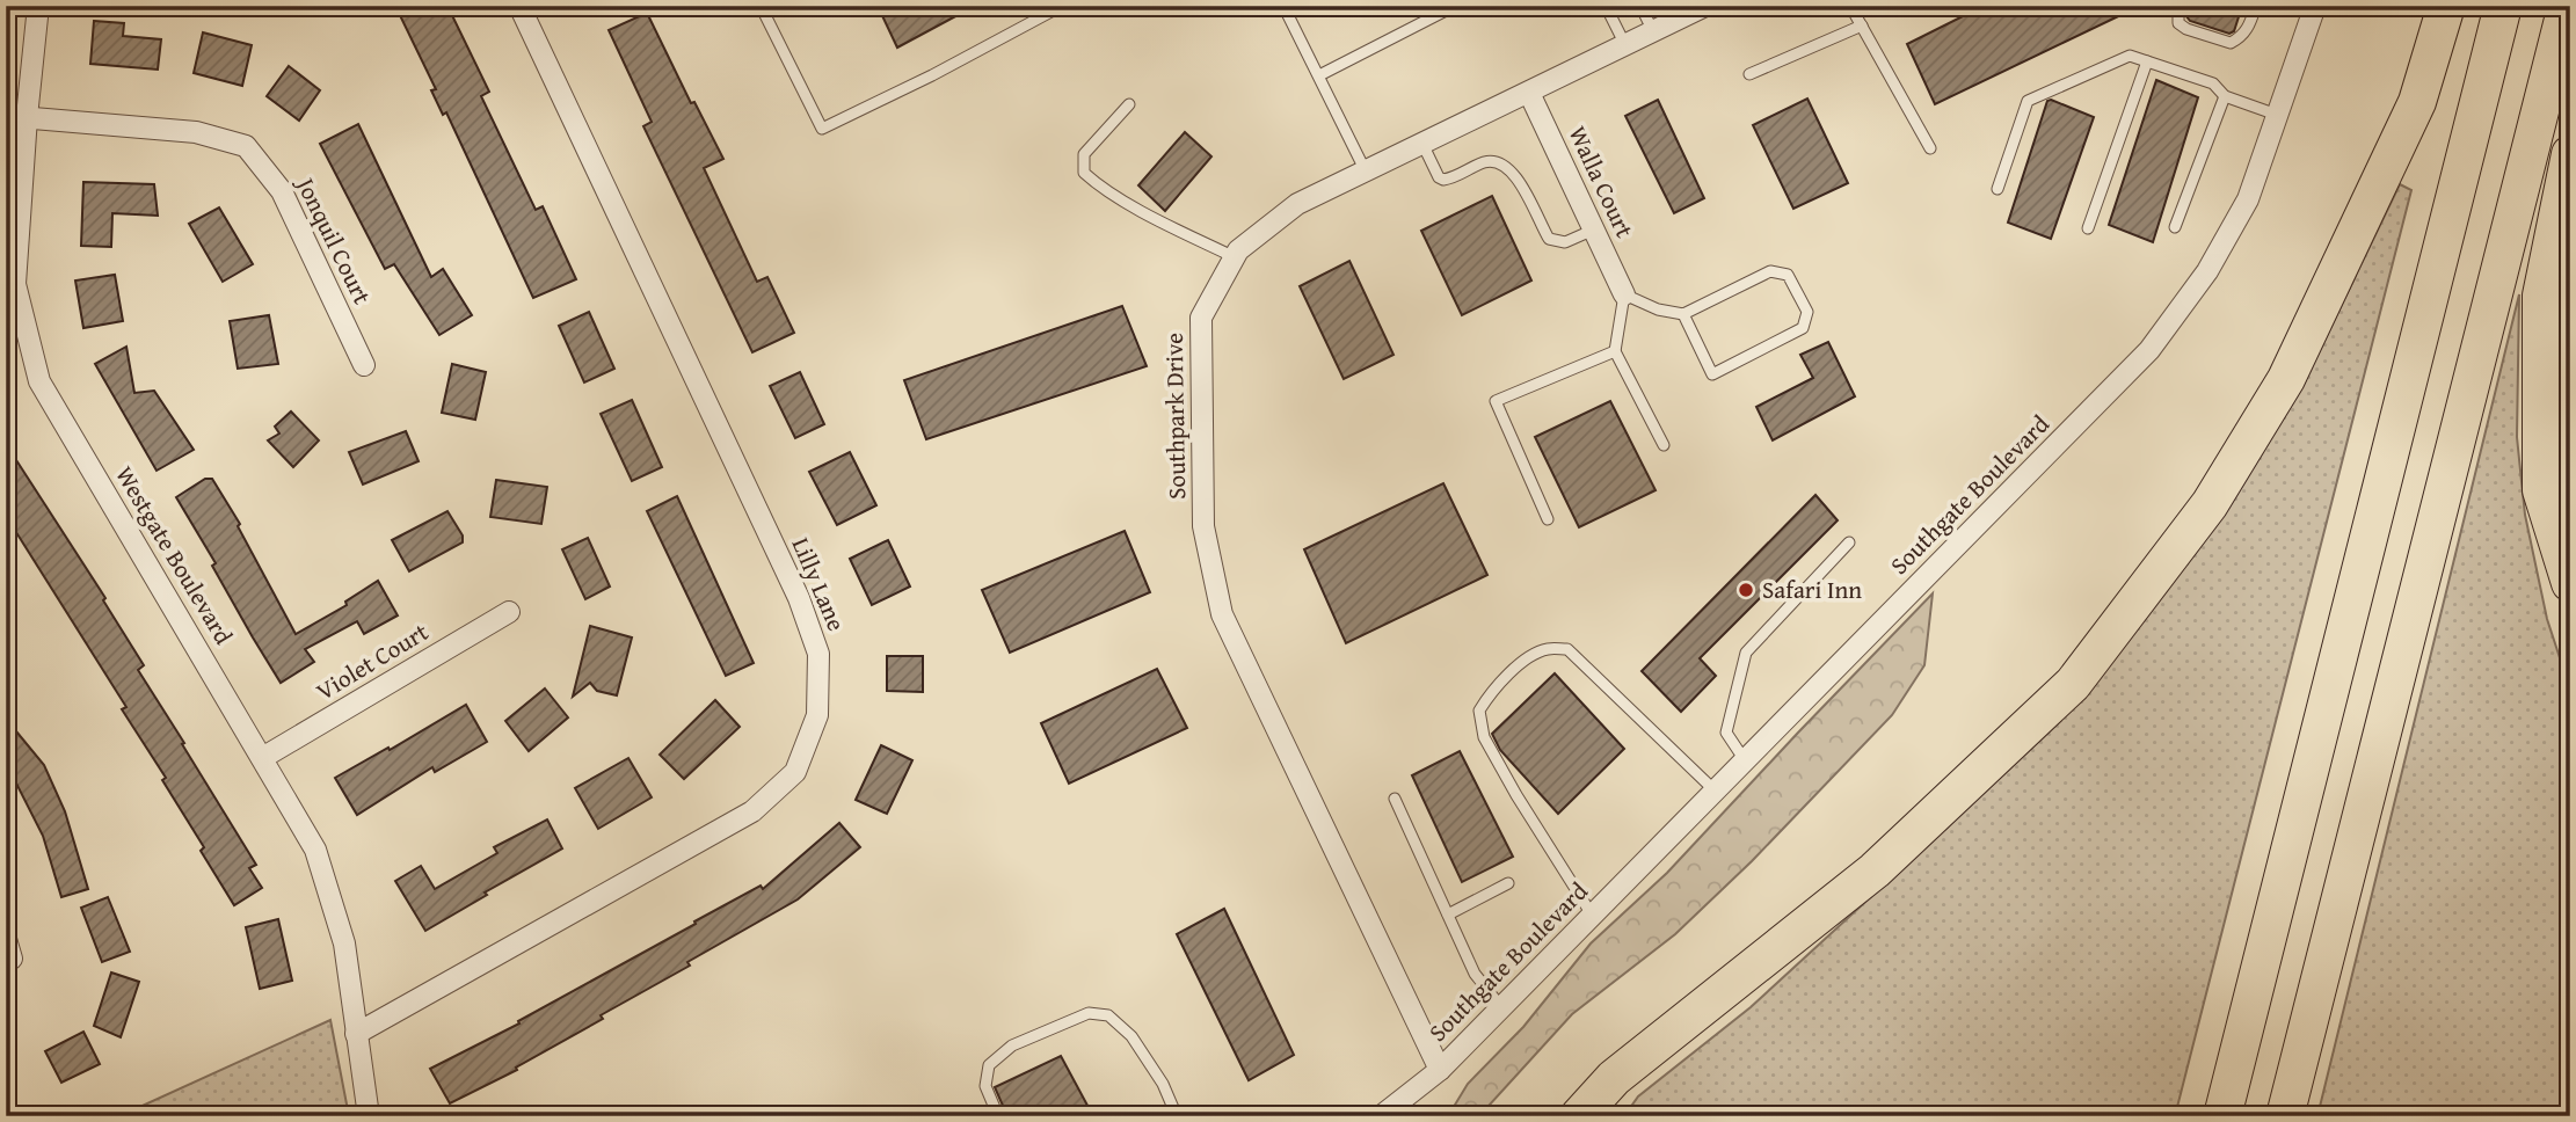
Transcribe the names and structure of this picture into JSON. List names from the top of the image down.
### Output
{
  "streets": {
    "street": [
      "Walla Court",
      "Jonquil Court",
      "Southpark Drive",
      "Southgate Boulevard",
      "Westgate Boulevard",
      "Lilly Lane",
      "Violet Court"
    ]
  },
  "crossings": [
    ["Walla Court", "Southpark Drive"],
    ["Jonquil Court", "Westgate Boulevard"],
    ["Southpark Drive", "Southgate Boulevard"],
    ["Westgate Boulevard", "Lilly Lane"],
    ["Westgate Boulevard", "Violet Court"]
  ],
  "places": ["Safari Inn"]
}
